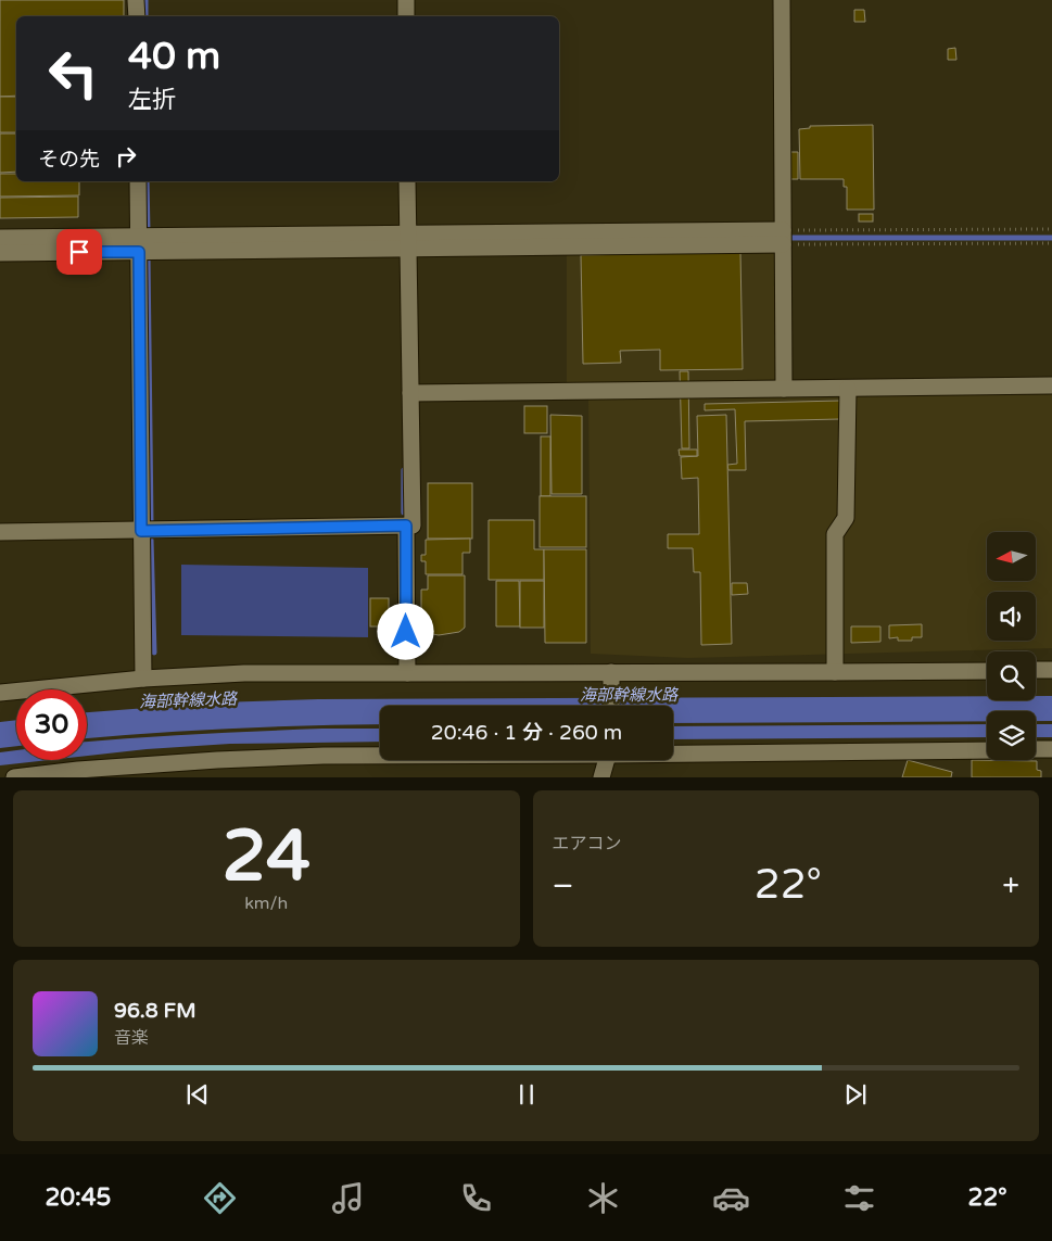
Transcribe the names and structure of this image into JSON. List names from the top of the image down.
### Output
{
  "water": ["海部幹線水路"],
  "north": "left",
  "page": {
    "turn": ["40 m", "左折"],
    "then": "その先",
    "limit": "30",
    "trip": "20:46 · 1 分 · 260 m",
    "tile": [
      ["24", "km/h"],
      "エアコン"
    ],
    "heat": ["−", "22°", "+"],
    "song": ["96.8 FM", "音楽"],
    "tabs": ["20:45", "22°"]
  }
}
